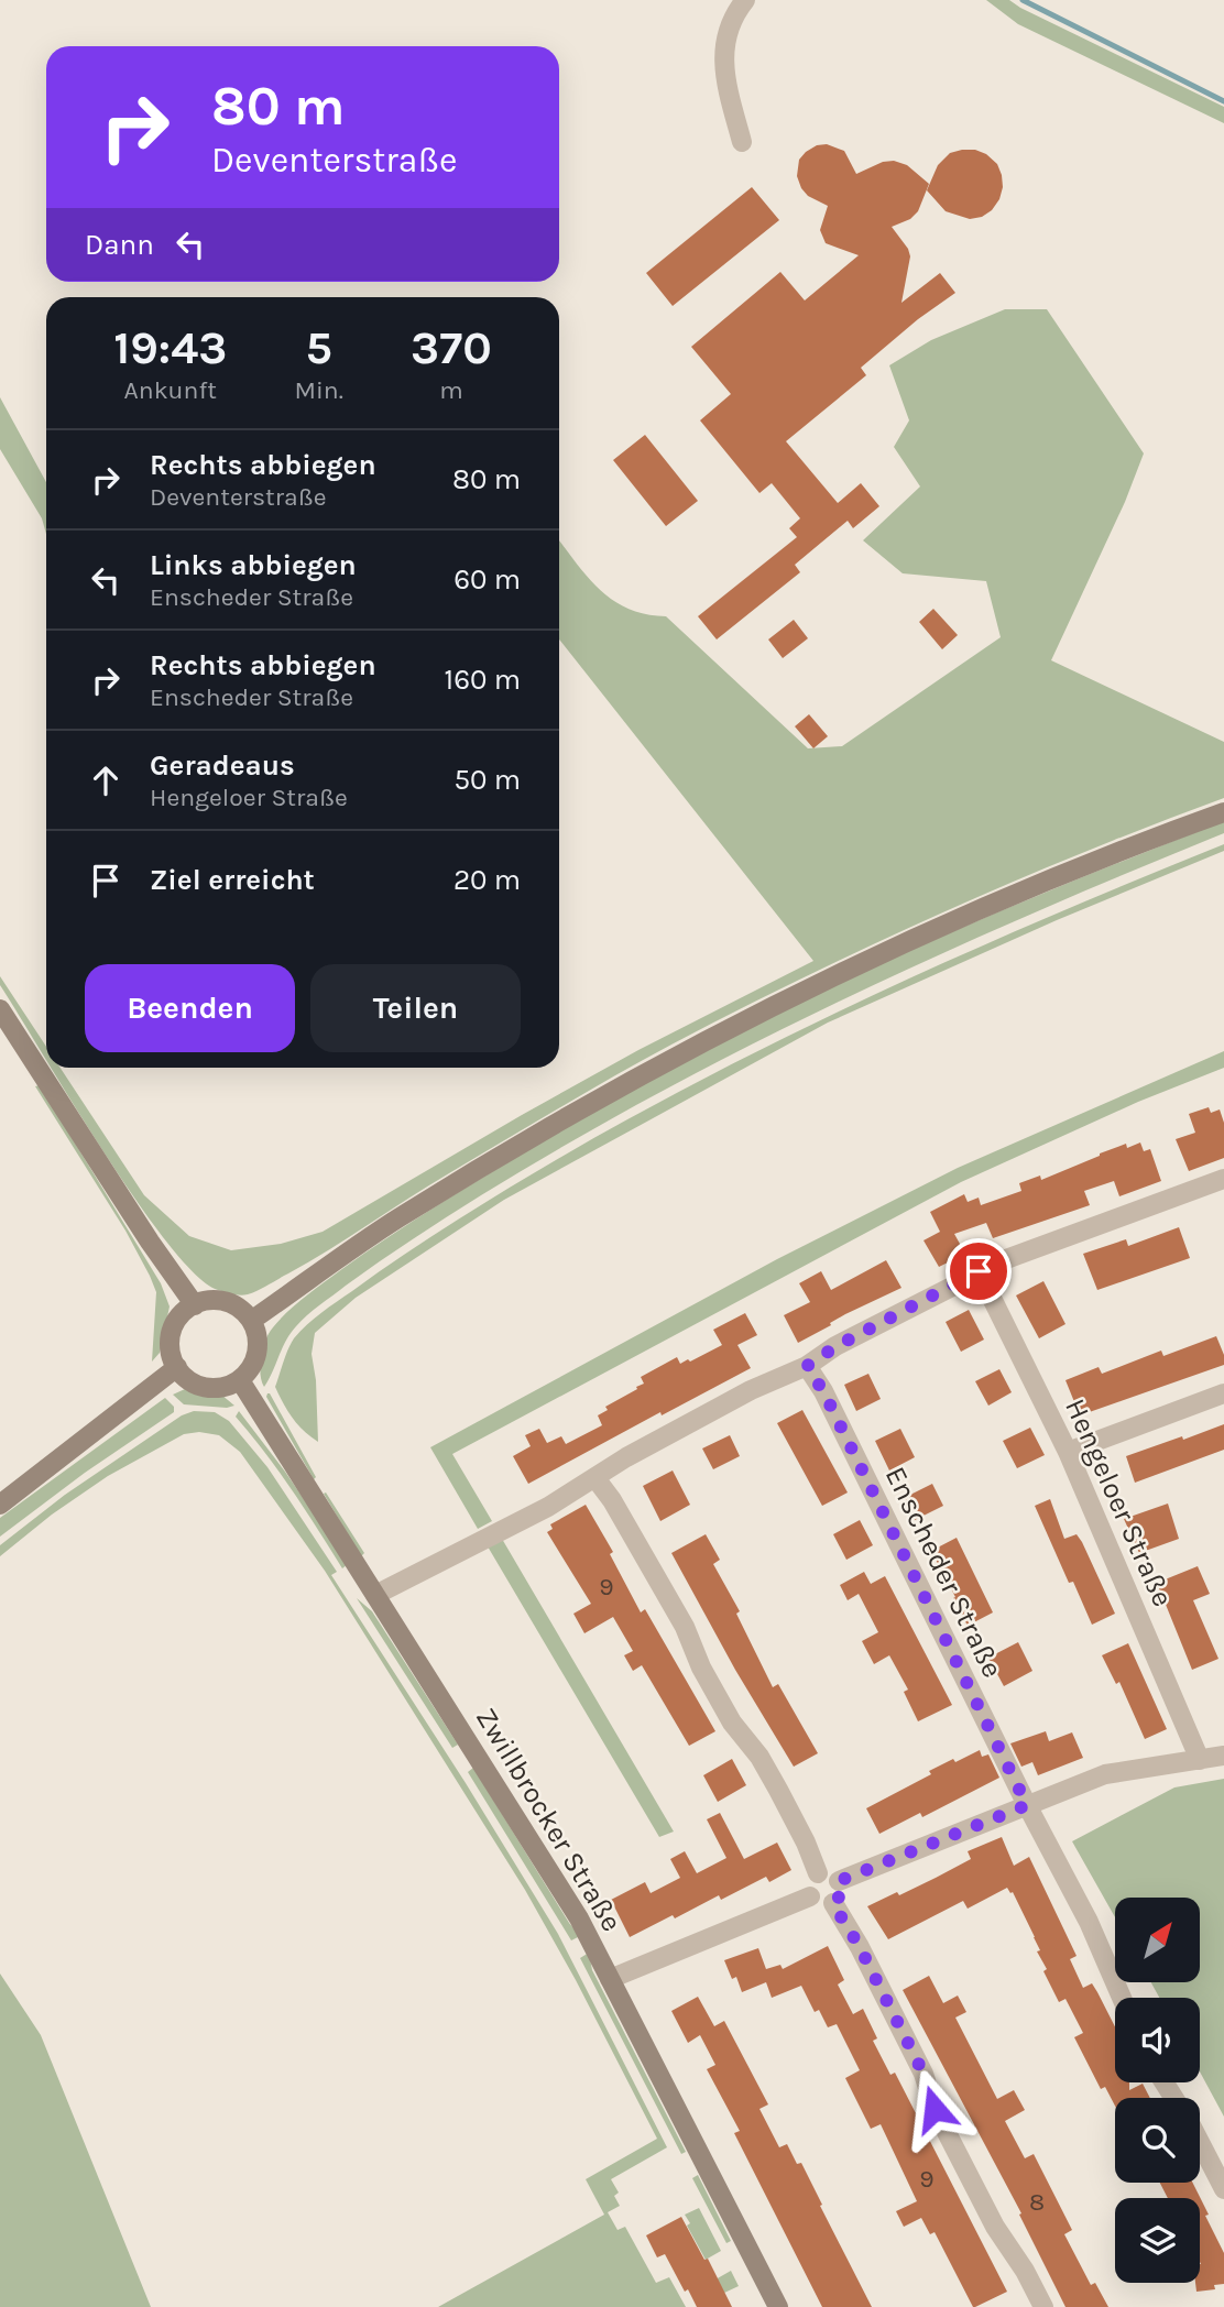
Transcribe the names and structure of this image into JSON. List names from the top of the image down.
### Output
{
  "streets": {
    "main road": ["Zwillbrocker Straße"],
    "street": ["Hengeloer Straße", "Enscheder Straße"]
  },
  "house_numbers": ["9", "9", "8"],
  "north": "top right",
  "page": {
    "turn": ["80 m", "Deventerstraße"],
    "then": "Dann",
    "eta": [
      "19:43",
      "Ankunft",
      "5",
      "Min.",
      "370",
      "m"
    ],
    "list": [
      {
        "name": "Rechts abbiegen",
        "note": "Deventerstraße",
        "value": "80 m"
      },
      {
        "name": "Links abbiegen",
        "note": "Enscheder Straße",
        "value": "60 m"
      },
      {
        "name": "Rechts abbiegen",
        "note": "Enscheder Straße",
        "value": "160 m"
      },
      {
        "name": "Geradeaus",
        "note": "Hengeloer Straße",
        "value": "50 m"
      },
      {
        "name": "Ziel erreicht",
        "value": "20 m"
      }
    ],
    "buttons": ["Beenden", "Teilen"]
  }
}
